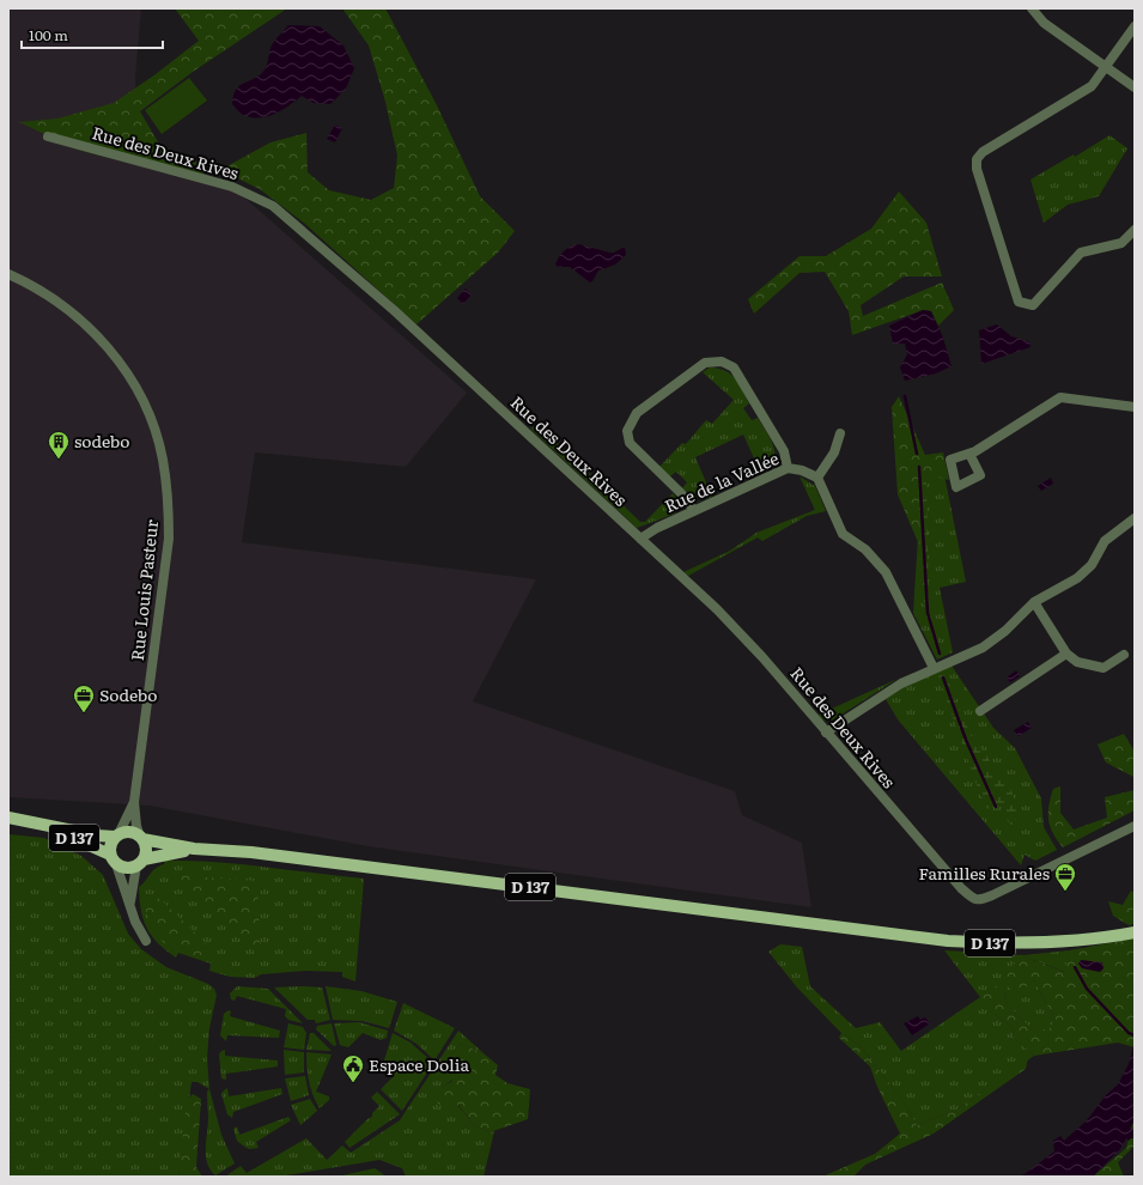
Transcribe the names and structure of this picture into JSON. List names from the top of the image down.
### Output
{
  "streets": {
    "main road": ["D 137"],
    "street": ["Rue des Deux Rives", "Rue de la Vallée", "Rue Louis Pasteur"]
  },
  "crossings": [
    ["Rue des Deux Rives", "Rue de la Vallée"],
    ["Rue Louis Pasteur", "D 137"]
  ],
  "places": {
    "building": ["sodebo"],
    "office": ["Sodebo", "Familles Rurales"],
    "public building": ["Espace Dolia"]
  },
  "scale_bar": "100 m"
}
